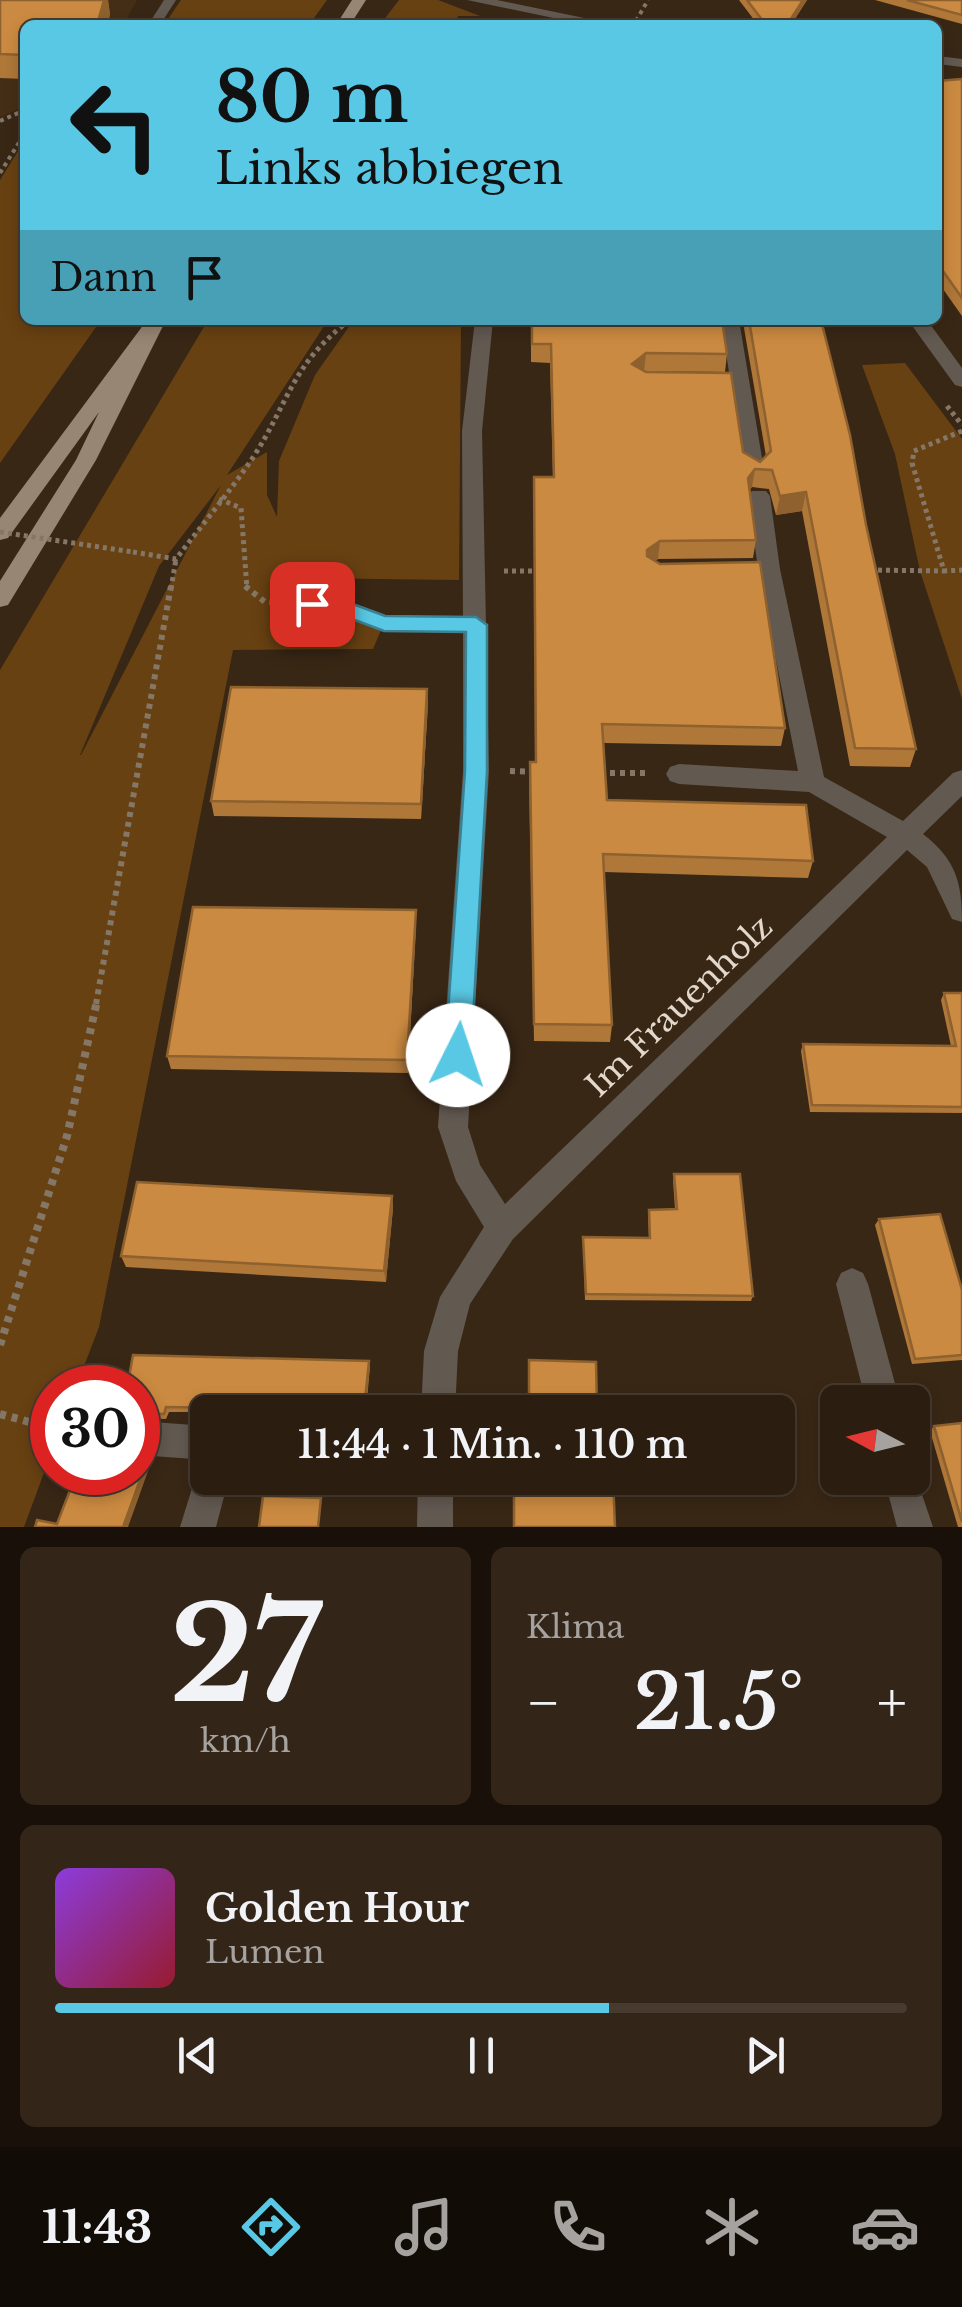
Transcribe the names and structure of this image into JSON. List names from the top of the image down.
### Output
{
  "streets": {
    "street": ["Im Frauenholz"]
  },
  "north": "left",
  "page": {
    "turn": ["80 m", "Links abbiegen"],
    "then": "Dann",
    "limit": "30",
    "trip": "11:44 · 1 Min. · 110 m",
    "tile": [
      ["27", "km/h"],
      "Klima"
    ],
    "heat": ["−", "21.5°", "+"],
    "song": ["Golden Hour", "Lumen"],
    "tabs": "11:43"
  }
}
